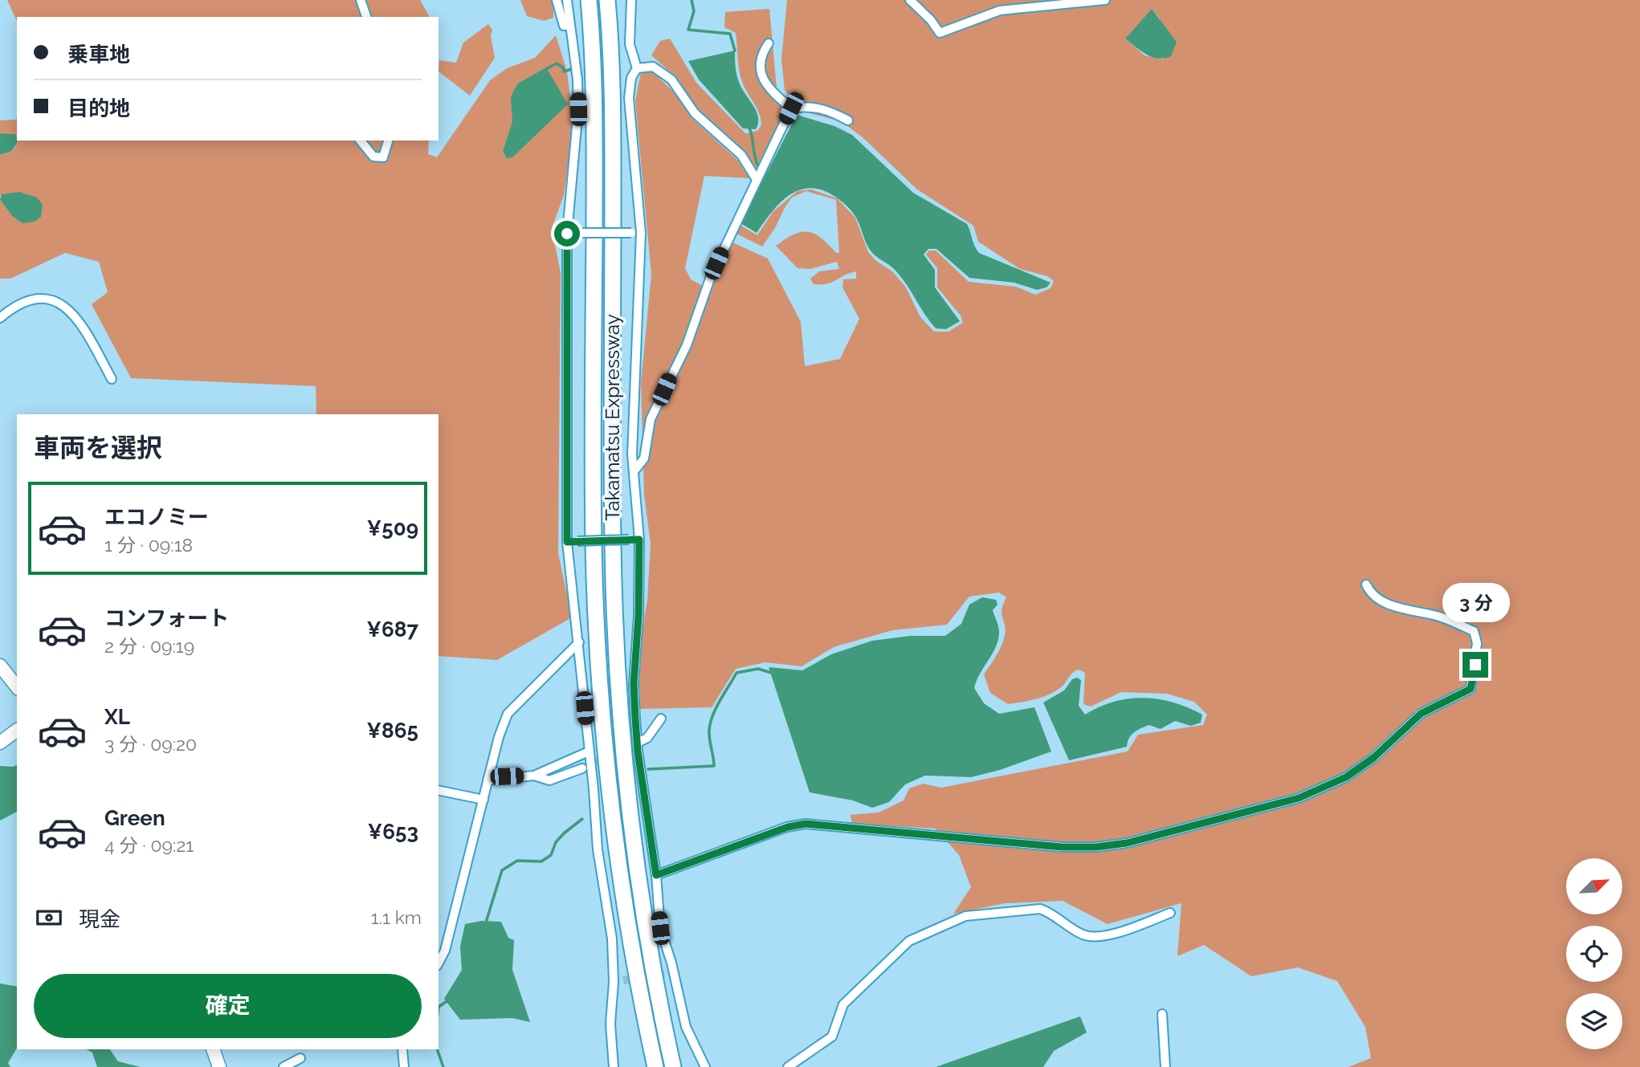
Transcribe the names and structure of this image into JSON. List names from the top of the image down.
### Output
{
  "streets": {
    "highway": ["Takamatsu Expressway"]
  },
  "north": "top right",
  "page": {
    "banner": ["乗車地", "目的地"],
    "heading": "車両を選択",
    "list": [
      {
        "name": "エコノミー",
        "note": "1 分 · 09:18",
        "value": "¥509"
      },
      {
        "name": "コンフォート",
        "note": "2 分 · 09:19",
        "value": "¥687"
      },
      {
        "name": "XL",
        "note": "3 分 · 09:20",
        "value": "¥865"
      },
      {
        "name": "Green",
        "note": "4 分 · 09:21",
        "value": "¥653"
      }
    ],
    "bubble": "3 分",
    "pay": ["現金", "1.1 km"],
    "buttons": "確定"
  }
}
